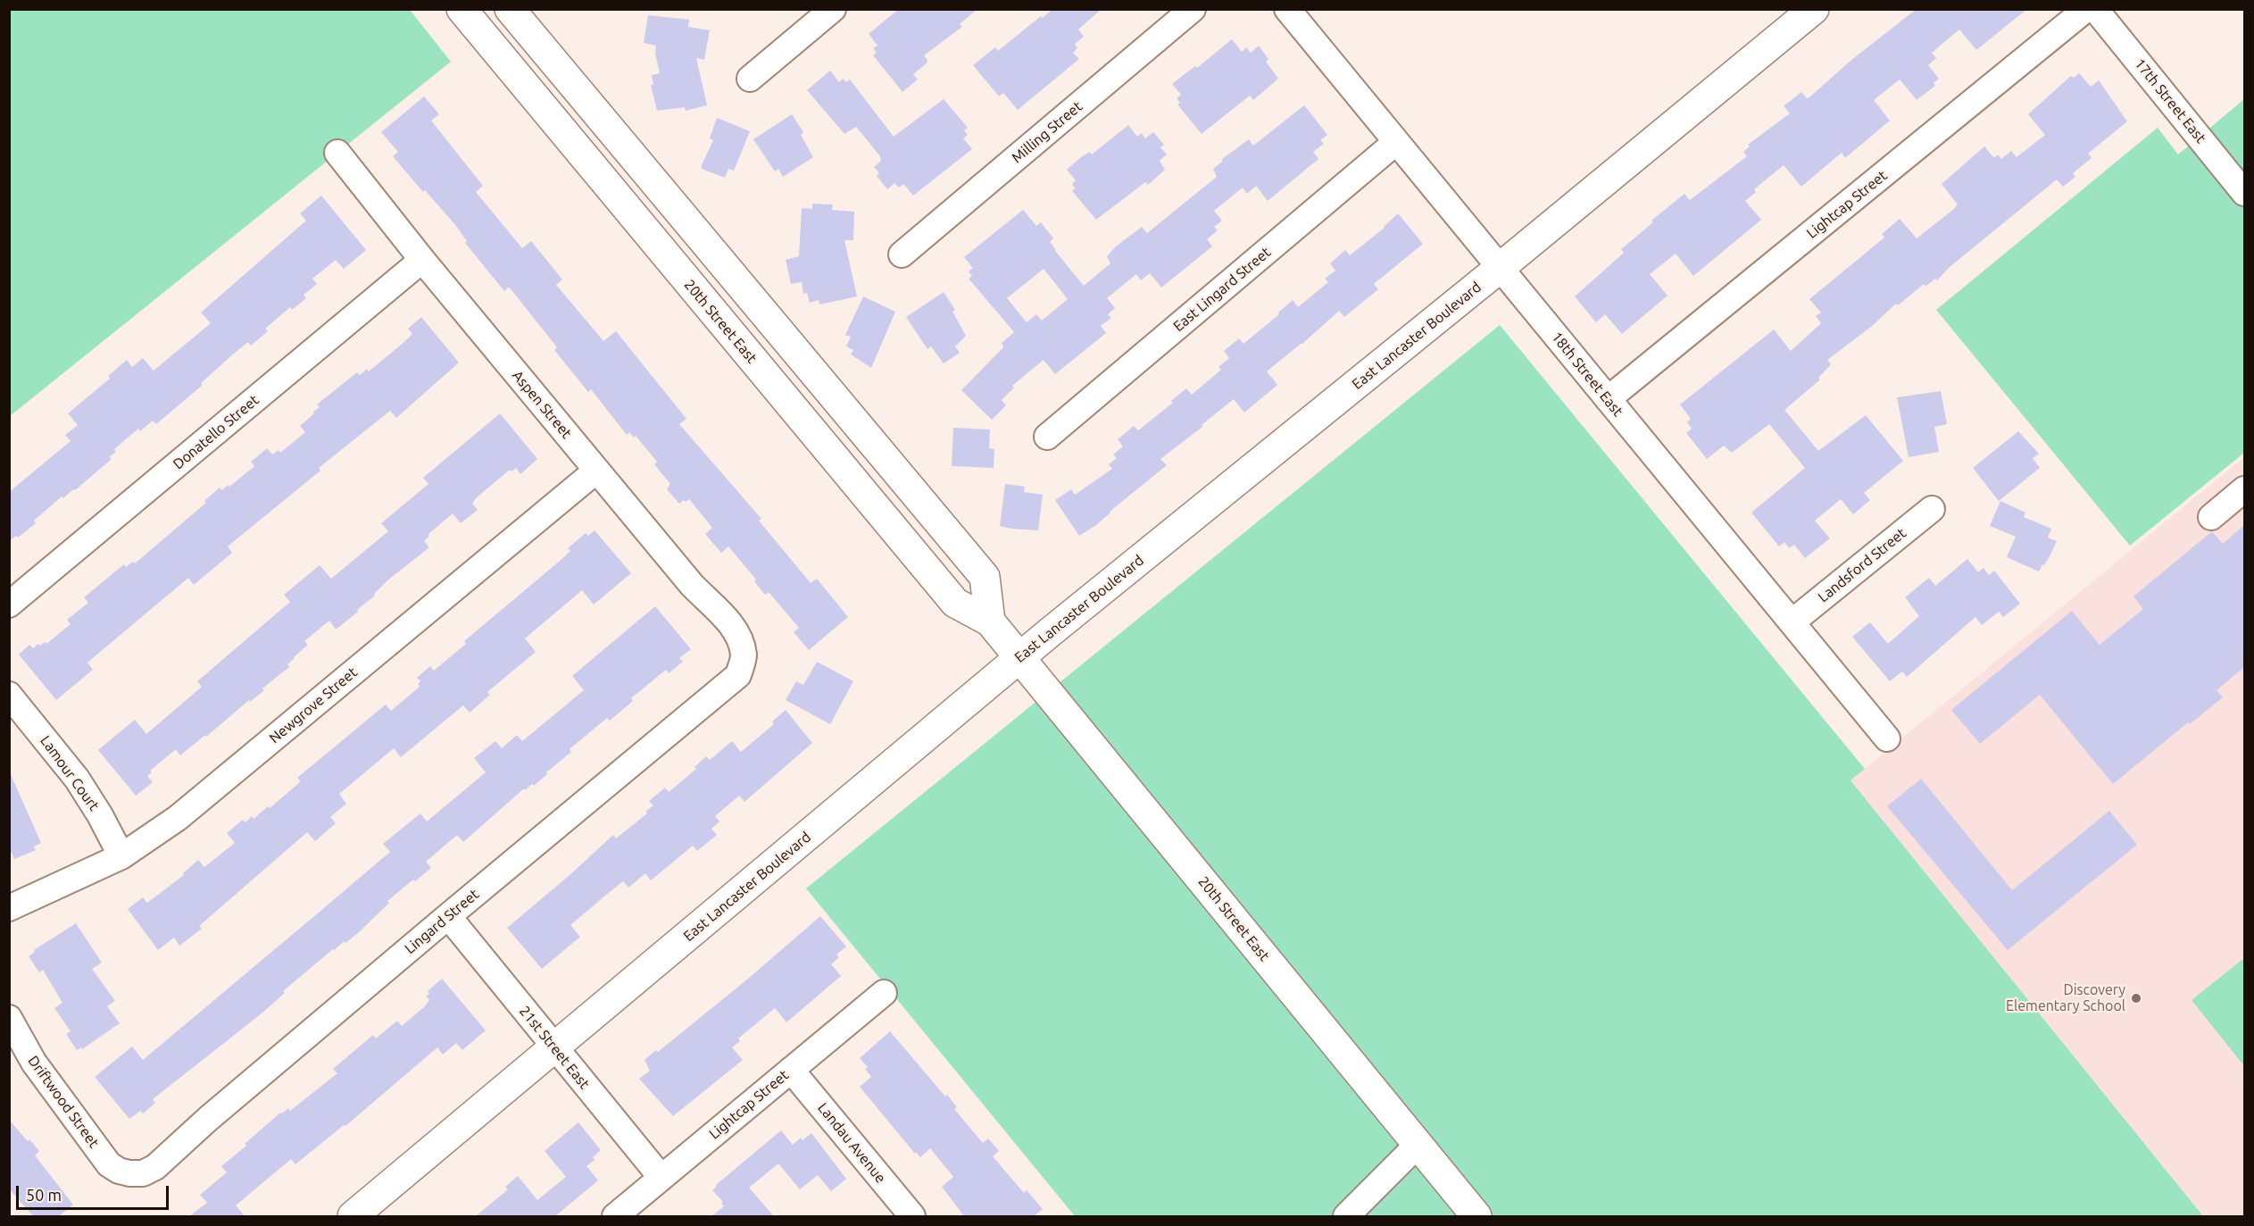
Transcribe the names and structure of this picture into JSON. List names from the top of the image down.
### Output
{
  "streets": {
    "main road": ["20th Street East", "East Lancaster Boulevard"],
    "street": [
      "17th Street East",
      "Milling Street",
      "Lightcap Street",
      "East Lingard Street",
      "18th Street East",
      "Aspen Street",
      "Donatello Street",
      "Landsford Street",
      "Newgrove Street",
      "Lamour Court",
      "Lingard Street",
      "21st Street East",
      "Driftwood Street",
      "Landau Avenue"
    ]
  },
  "crossings": [
    ["Lightcap Street", "18th Street East"],
    ["Lightcap Street", "21st Street East"],
    ["Lightcap Street", "Landau Avenue"],
    ["East Lingard Street", "18th Street East"],
    ["20th Street East", "East Lancaster Boulevard"],
    ["East Lancaster Boulevard", "18th Street East"],
    ["East Lancaster Boulevard", "21st Street East"],
    ["18th Street East", "Landsford Street"],
    ["Aspen Street", "Donatello Street"],
    ["Aspen Street", "Newgrove Street"],
    ["Aspen Street", "Lingard Street"],
    ["Newgrove Street", "Lamour Court"],
    ["Lingard Street", "21st Street East"],
    ["Lingard Street", "Driftwood Street"]
  ],
  "places": ["Discovery Elementary School"],
  "scale_bar": "50 m"
}
